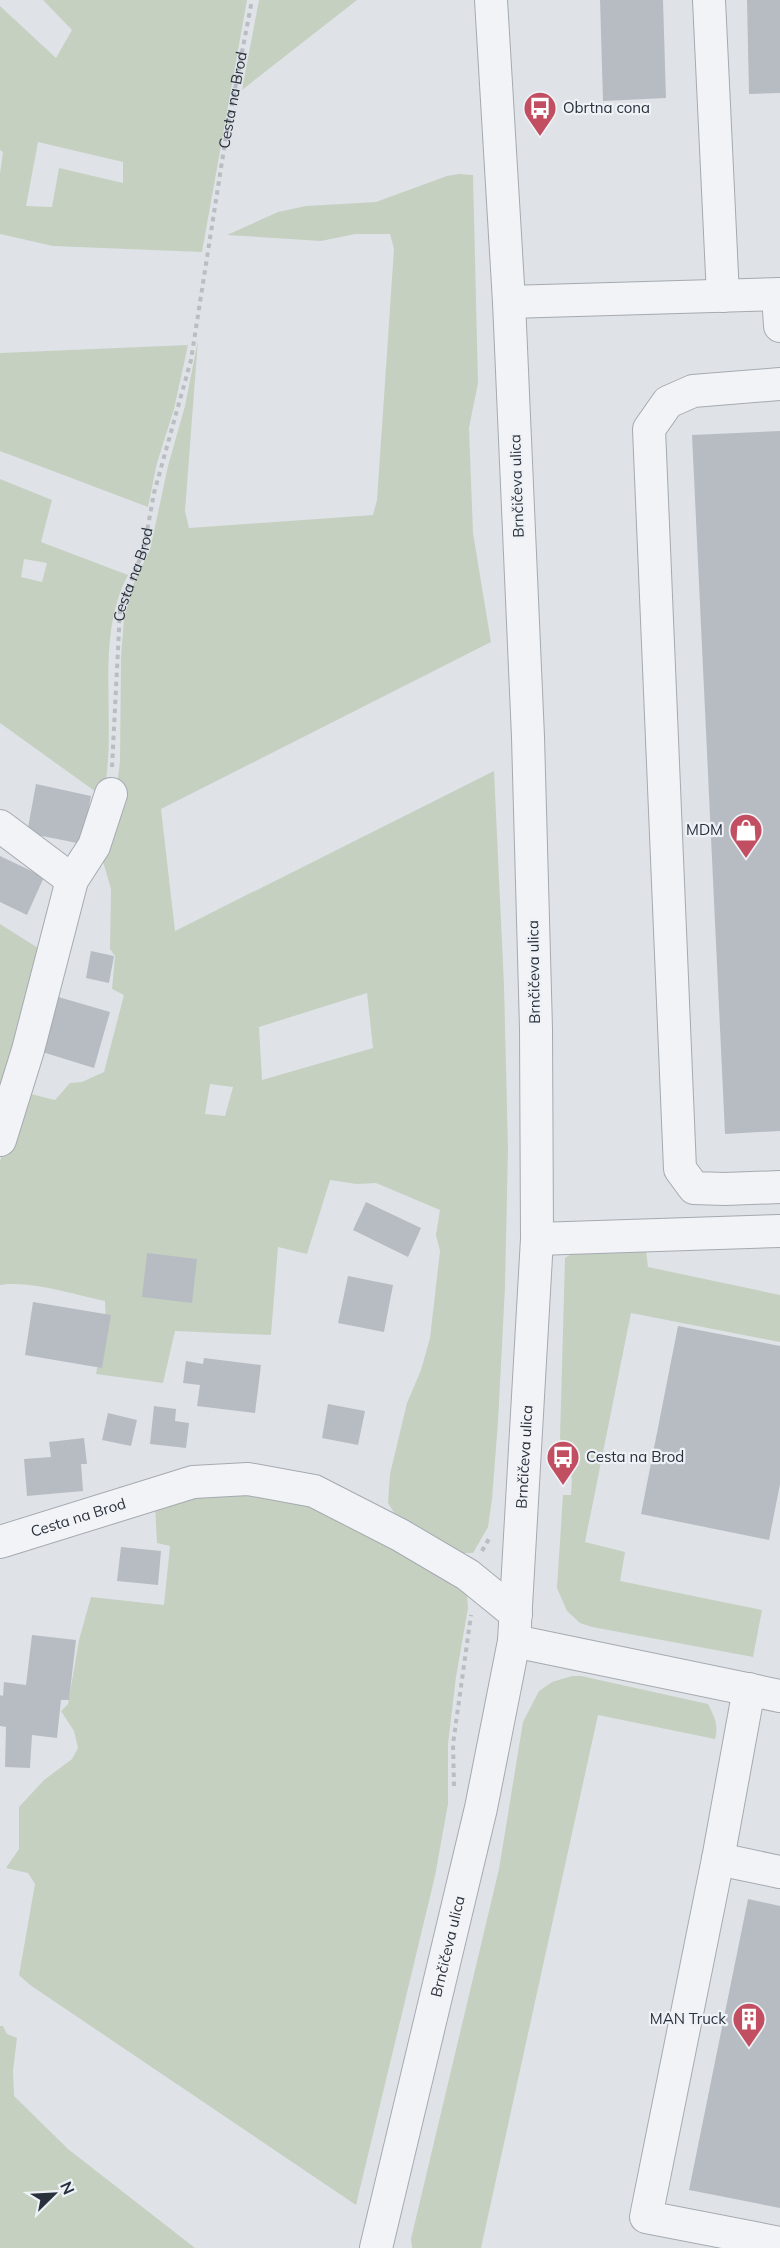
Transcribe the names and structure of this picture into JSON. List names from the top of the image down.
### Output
{
  "streets": {
    "street": ["Cesta na Brod", "Brnčičeva ulica"]
  },
  "crossings": [
    ["Cesta na Brod", "Brnčičeva ulica"]
  ],
  "places": {
    "bus stop": ["Obrtna cona", "Cesta na Brod"],
    "shop": ["MDM"],
    "building": ["MAN Truck"]
  },
  "north": "top right"
}
